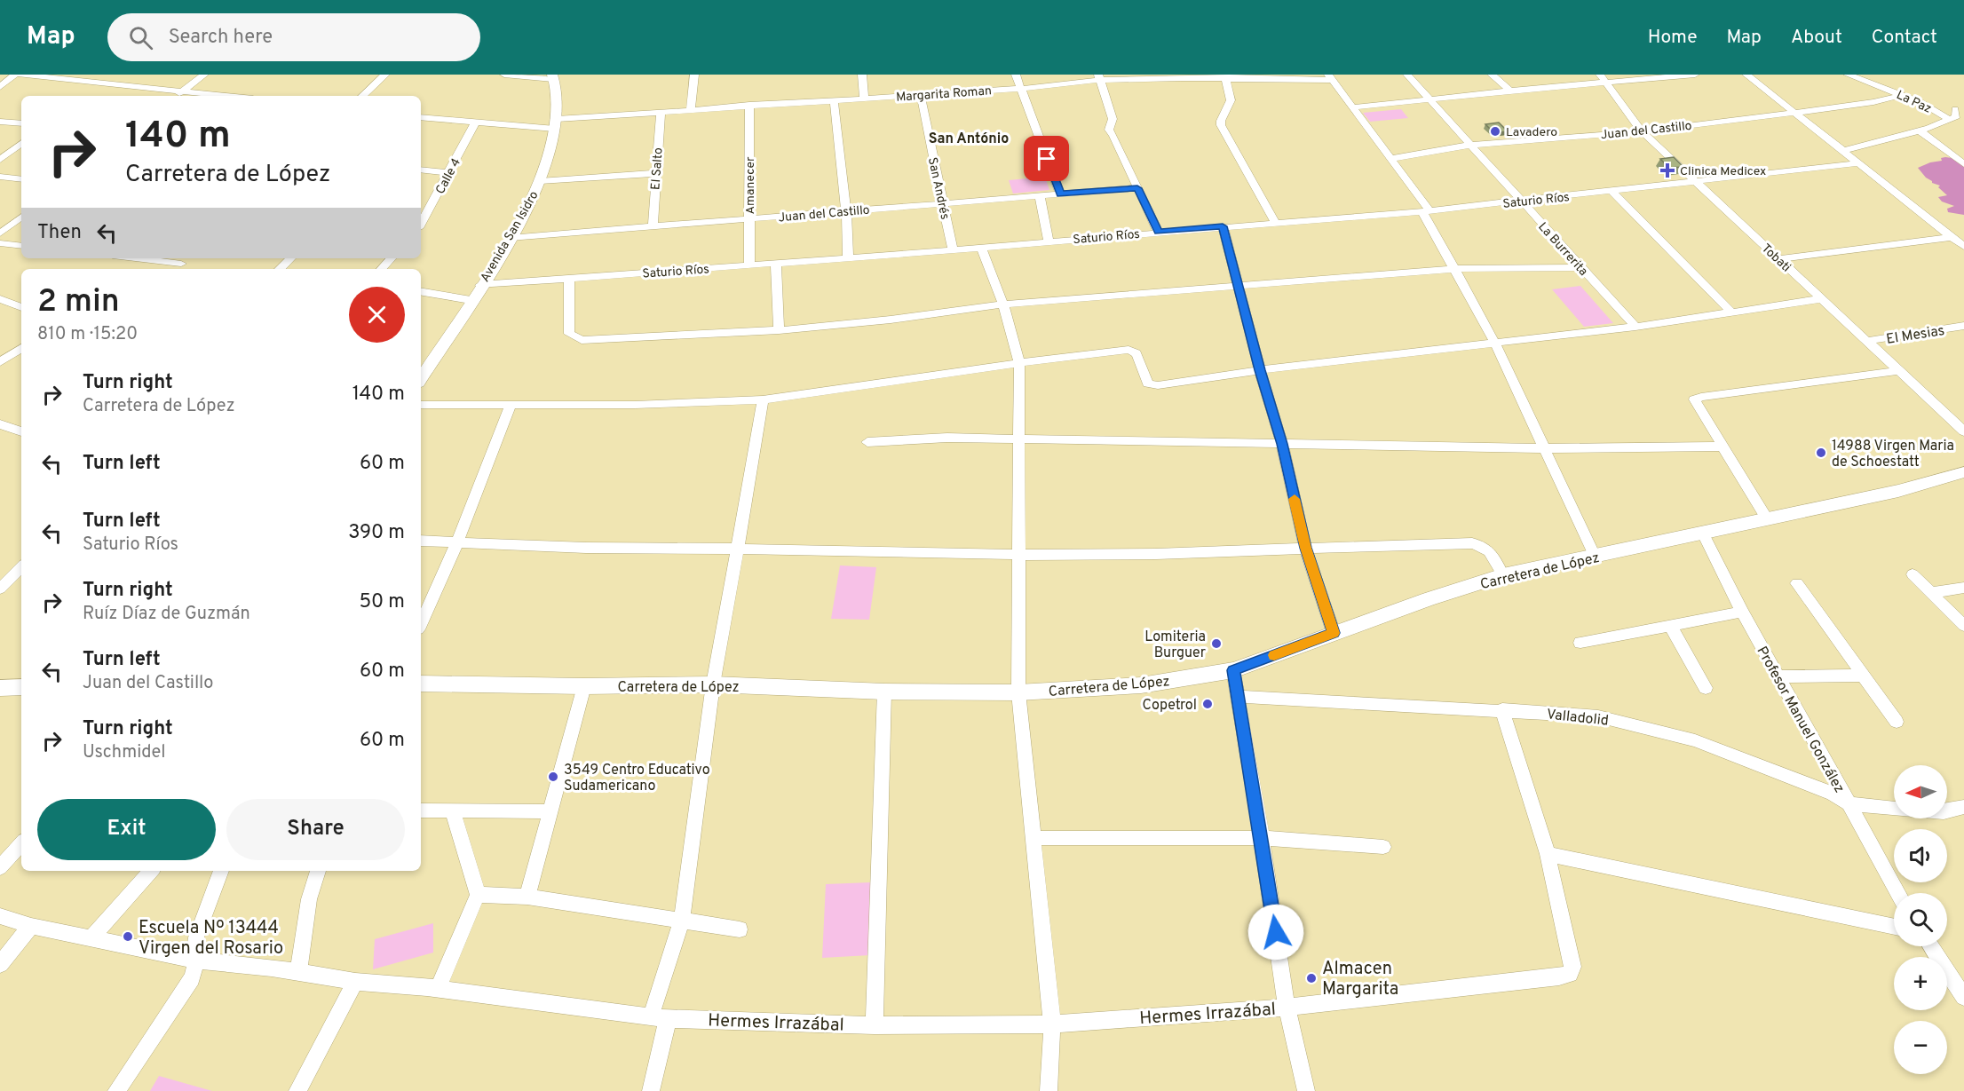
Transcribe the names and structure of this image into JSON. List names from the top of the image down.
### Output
{
  "streets": {
    "main road": ["Avenida San Isidro", "Carretera de López"],
    "street": [
      "Margarita Roman",
      "La Paz",
      "Juan del Castillo",
      "El Salto",
      "Calle 4",
      "Amanecer",
      "San Andrés",
      "Saturio Ríos",
      "La Burrerita",
      "Tobati",
      "El Mesias",
      "Valladolid",
      "Profesor Manuel González",
      "Hermes Irrazábal"
    ]
  },
  "crossings": [
    ["Margarita Roman", "El Salto"],
    ["Margarita Roman", "Calle 4"],
    ["Margarita Roman", "Amanecer"],
    ["Margarita Roman", "San Andrés"],
    ["Margarita Roman", "Avenida San Isidro"],
    ["La Paz", "Juan del Castillo"],
    ["Juan del Castillo", "El Salto"],
    ["Juan del Castillo", "Amanecer"],
    ["Juan del Castillo", "San Andrés"],
    ["Juan del Castillo", "Avenida San Isidro"],
    ["Juan del Castillo", "La Burrerita"],
    ["Juan del Castillo", "Tobati"],
    ["Amanecer", "Saturio Ríos"],
    ["San Andrés", "Saturio Ríos"],
    ["Saturio Ríos", "Avenida San Isidro"],
    ["Saturio Ríos", "La Burrerita"],
    ["Saturio Ríos", "Tobati"],
    ["Tobati", "El Mesias"],
    ["Carretera de López", "Profesor Manuel González"],
    ["Valladolid", "Profesor Manuel González"]
  ],
  "districts": ["San António"],
  "places": {
    "other": [
      "Lavadero",
      "14988 Virgen Maria de Schoestatt",
      "Lomiteria Burguer",
      "Copetrol",
      "3549 Centro Educativo Sudamericano",
      "Escuela Nº 13444 Virgen del Rosario",
      "Almacen Margarita"
    ],
    "health": ["Clinica Medicex"]
  },
  "north": "left",
  "page": {
    "header": "Map",
    "search": "Search here",
    "nav": [
      "Home",
      "Map",
      "About",
      "Contact"
    ],
    "turn": ["140 m", "Carretera de López"],
    "then": "Then",
    "heading": ["2 min", "810 m · 15:20"],
    "list": [
      {
        "name": "Turn right",
        "note": "Carretera de López",
        "value": "140 m"
      },
      {
        "name": "Turn left",
        "value": "60 m"
      },
      {
        "name": "Turn left",
        "note": "Saturio Ríos",
        "value": "390 m"
      },
      {
        "name": "Turn right",
        "note": "Ruíz Díaz de Guzmán",
        "value": "50 m"
      },
      {
        "name": "Turn left",
        "note": "Juan del Castillo",
        "value": "60 m"
      },
      {
        "name": "Turn right",
        "note": "Uschmidel",
        "value": "60 m"
      }
    ],
    "map_buttons": ["+", "−"],
    "buttons": ["Exit", "Share"]
  }
}
